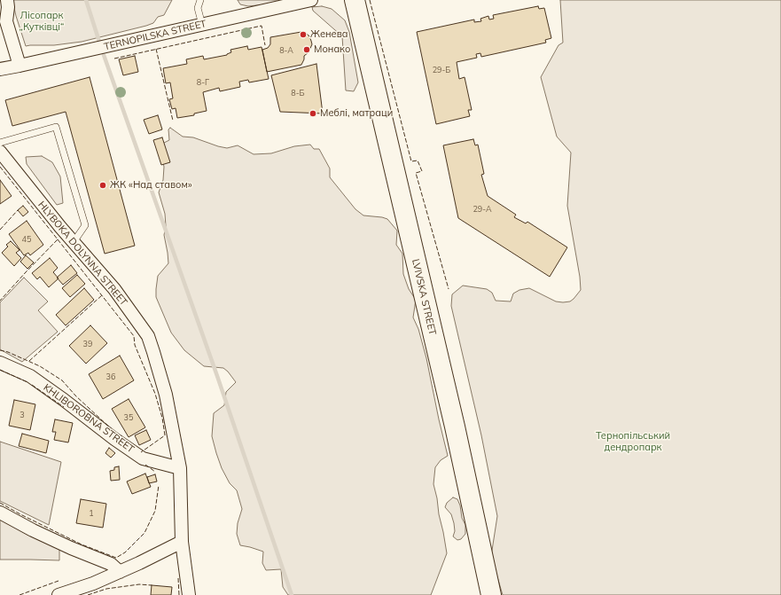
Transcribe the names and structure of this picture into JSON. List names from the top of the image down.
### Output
{
  "streets": {
    "main road": ["LVIVSKA STREET"],
    "street": ["TERNOPILSKA STREET", "HLYBOKA DOLYNNA STREET", "KHLIBOROBNA STREET"]
  },
  "crossings": [
    ["HLYBOKA DOLYNNA STREET", "KHLIBOROBNA STREET"]
  ],
  "parks": ["Лісопарк „Кутківці“", "Тернопільський дендропарк"],
  "places": [
    "Женева",
    "Монако",
    "Меблі, матраци",
    "ЖК «Над ставом»"
  ],
  "house_numbers": [
    "8-А",
    "29-Б",
    "8-Г",
    "8-Б",
    "29-А",
    "45",
    "39",
    "36",
    "3",
    "35",
    "1"
  ]
}
